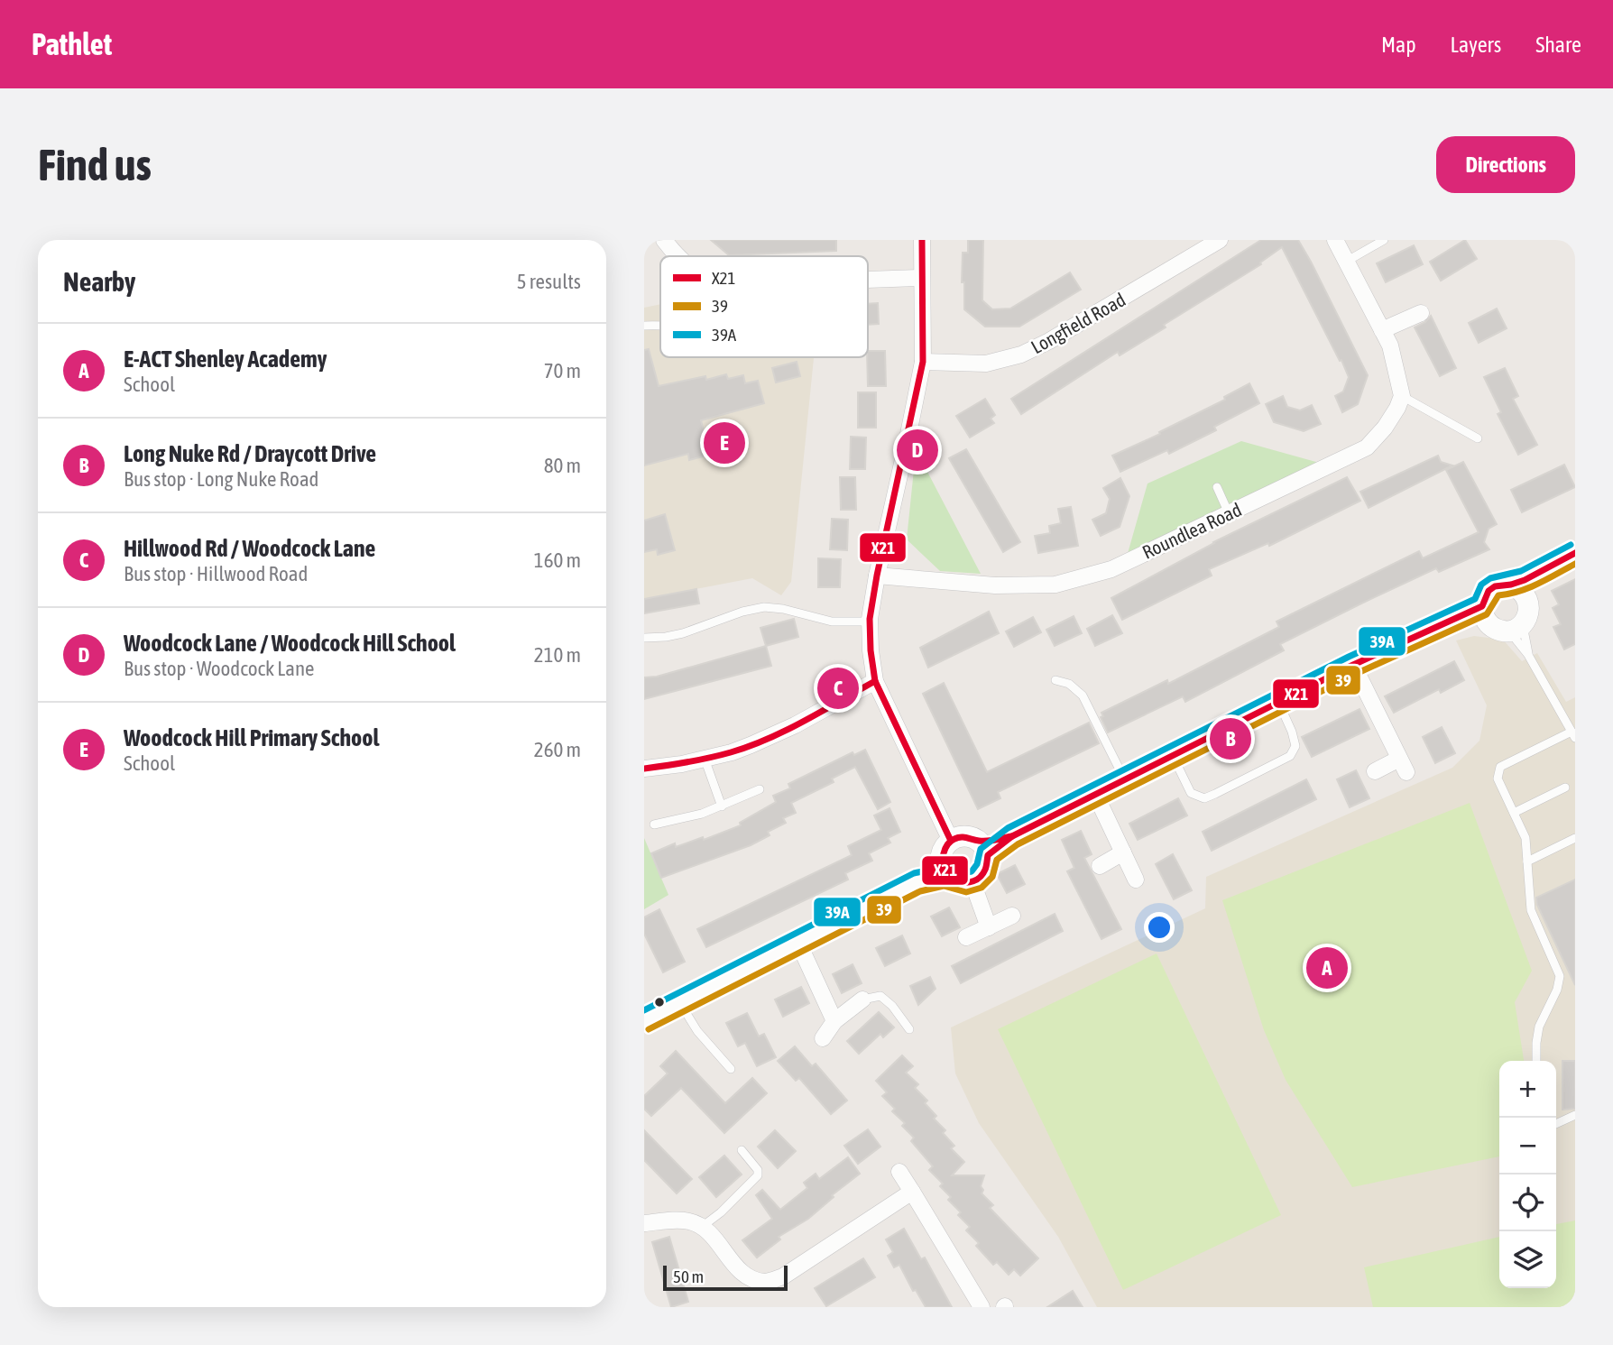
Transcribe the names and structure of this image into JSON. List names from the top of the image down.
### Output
{
  "streets": {
    "street": ["Longfield Road", "Roundlea Road"]
  },
  "lines": ["transit line X21", "transit line 39A", "transit line 39"],
  "legend": ["X21", "39", "39A"],
  "scale_bar": "50 m",
  "page": {
    "header": "Pathlet",
    "nav": ["Map", "Layers", "Share"],
    "buttons": "Directions",
    "title": "Find us",
    "heading": ["Nearby", "5 results"],
    "list": [
      {
        "mark": "A",
        "name": "E-ACT Shenley Academy",
        "note": "School",
        "value": "70 m"
      },
      {
        "mark": "B",
        "name": "Long Nuke Rd / Draycott Drive",
        "note": "Bus stop · Long Nuke Road",
        "value": "80 m"
      },
      {
        "mark": "C",
        "name": "Hillwood Rd / Woodcock Lane",
        "note": "Bus stop · Hillwood Road",
        "value": "160 m"
      },
      {
        "mark": "D",
        "name": "Woodcock Lane / Woodcock Hill School",
        "note": "Bus stop · Woodcock Lane",
        "value": "210 m"
      },
      {
        "mark": "E",
        "name": "Woodcock Hill Primary School",
        "note": "School",
        "value": "260 m"
      }
    ],
    "pins": [
      "E",
      "D",
      "C",
      "B",
      "A"
    ],
    "map_buttons": ["+", "−"],
    "scale": "50 m"
  }
}
